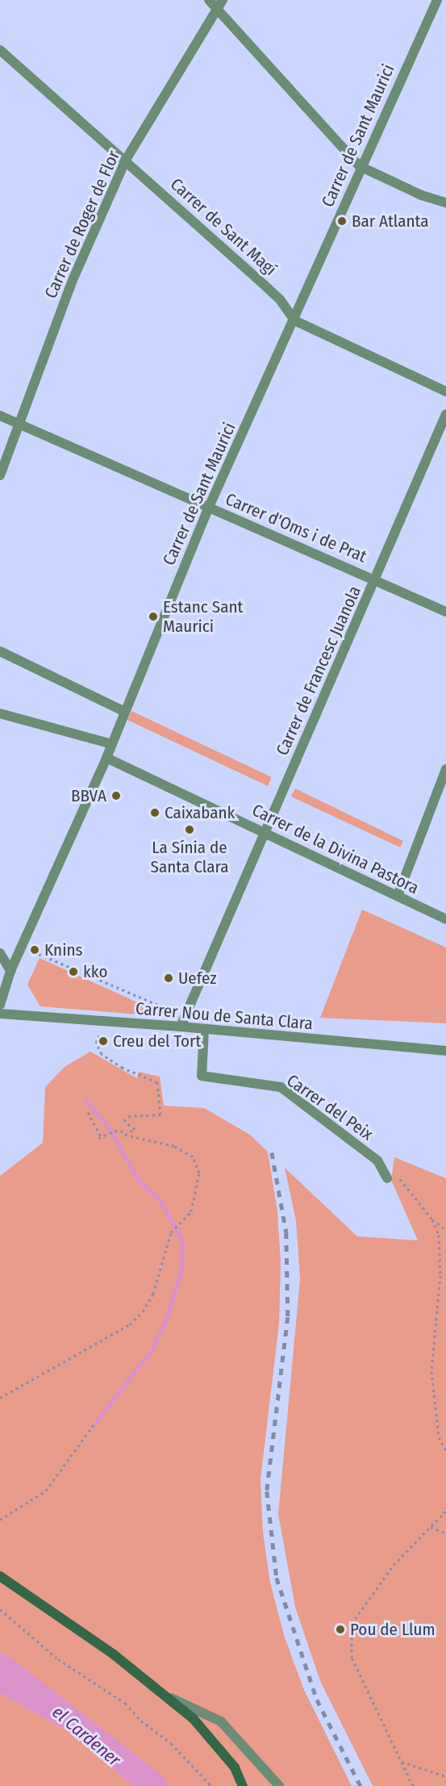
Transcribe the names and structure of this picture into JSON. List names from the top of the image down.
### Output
{
  "streets": {
    "street": [
      "Carrer de Sant Maurici",
      "Carrer de Roger de Flor",
      "Carrer de Sant Magí",
      "Carrer d'Oms i de Prat",
      "Carrer de Francesc Juanola",
      "Carrer de la Divina Pastora",
      "Carrer Nou de Santa Clara",
      "Carrer del Peix"
    ]
  },
  "crossings": [
    ["Carrer de Sant Maurici", "Carrer de Sant Magí"],
    ["Carrer de Sant Maurici", "Carrer d'Oms i de Prat"],
    ["Carrer de Sant Maurici", "Carrer de la Divina Pastora"],
    ["Carrer de Roger de Flor", "Carrer de Sant Magí"],
    ["Carrer de Roger de Flor", "Carrer d'Oms i de Prat"],
    ["Carrer d'Oms i de Prat", "Carrer de Francesc Juanola"],
    ["Carrer de Francesc Juanola", "Carrer de la Divina Pastora"],
    ["Carrer de Francesc Juanola", "Carrer Nou de Santa Clara"],
    ["Carrer Nou de Santa Clara", "Carrer del Peix"]
  ],
  "water": ["el Cardener"],
  "places": [
    "Bar Atlanta",
    "Estanc Sant Maurici",
    "BBVA",
    "Caixabank",
    "La Sínia de Santa Clara",
    "Knins",
    "kko",
    "Uefez",
    "Creu del Tort",
    "Pou de Llum"
  ]
}
